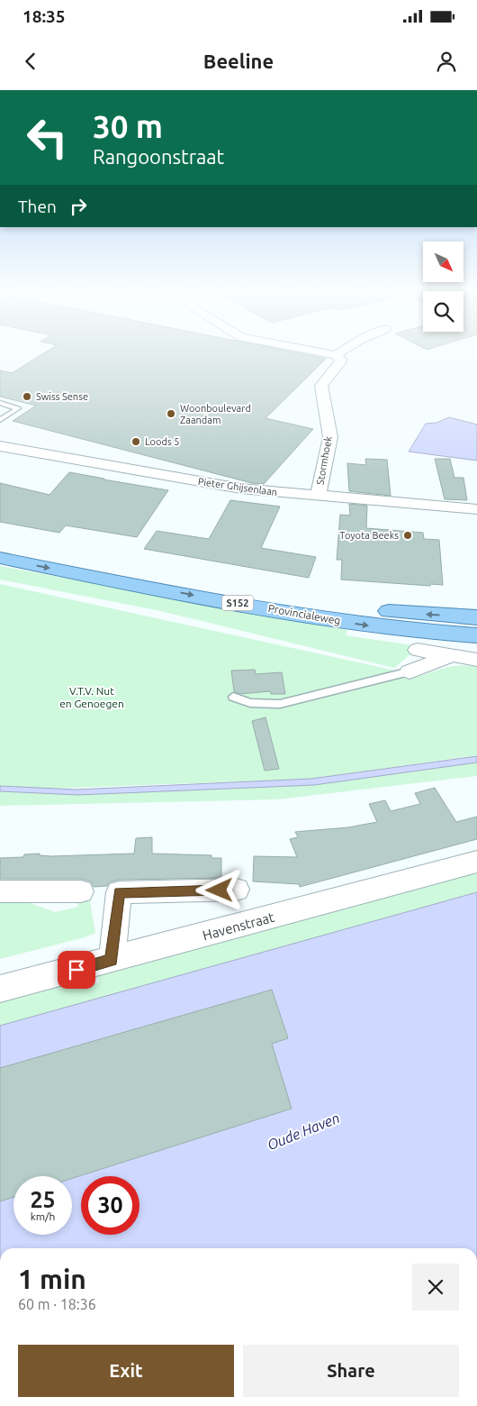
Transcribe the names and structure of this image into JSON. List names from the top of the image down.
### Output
{
  "streets": {
    "main road": ["S152", "Provincialeweg"],
    "street": ["Stormhoek", "Pieter Ghijsenlaan", "Havenstraat"]
  },
  "crossings": [
    ["Stormhoek", "Pieter Ghijsenlaan"]
  ],
  "water": ["Oude Haven"],
  "parks": ["V.T.V. Nut en Genoegen"],
  "places": [
    "Swiss Sense",
    "Woonboulevard Zaandam",
    "Loods 5",
    "Toyota Beeks"
  ],
  "north": "bottom right",
  "page": {
    "status": "18:35",
    "header": "Beeline",
    "turn": ["30 m", "Rangoonstraat"],
    "then": "Then",
    "speed": "25 km/h",
    "limit": "30",
    "heading": ["1 min", "60 m · 18:36"],
    "buttons": ["Exit", "Share"]
  }
}
